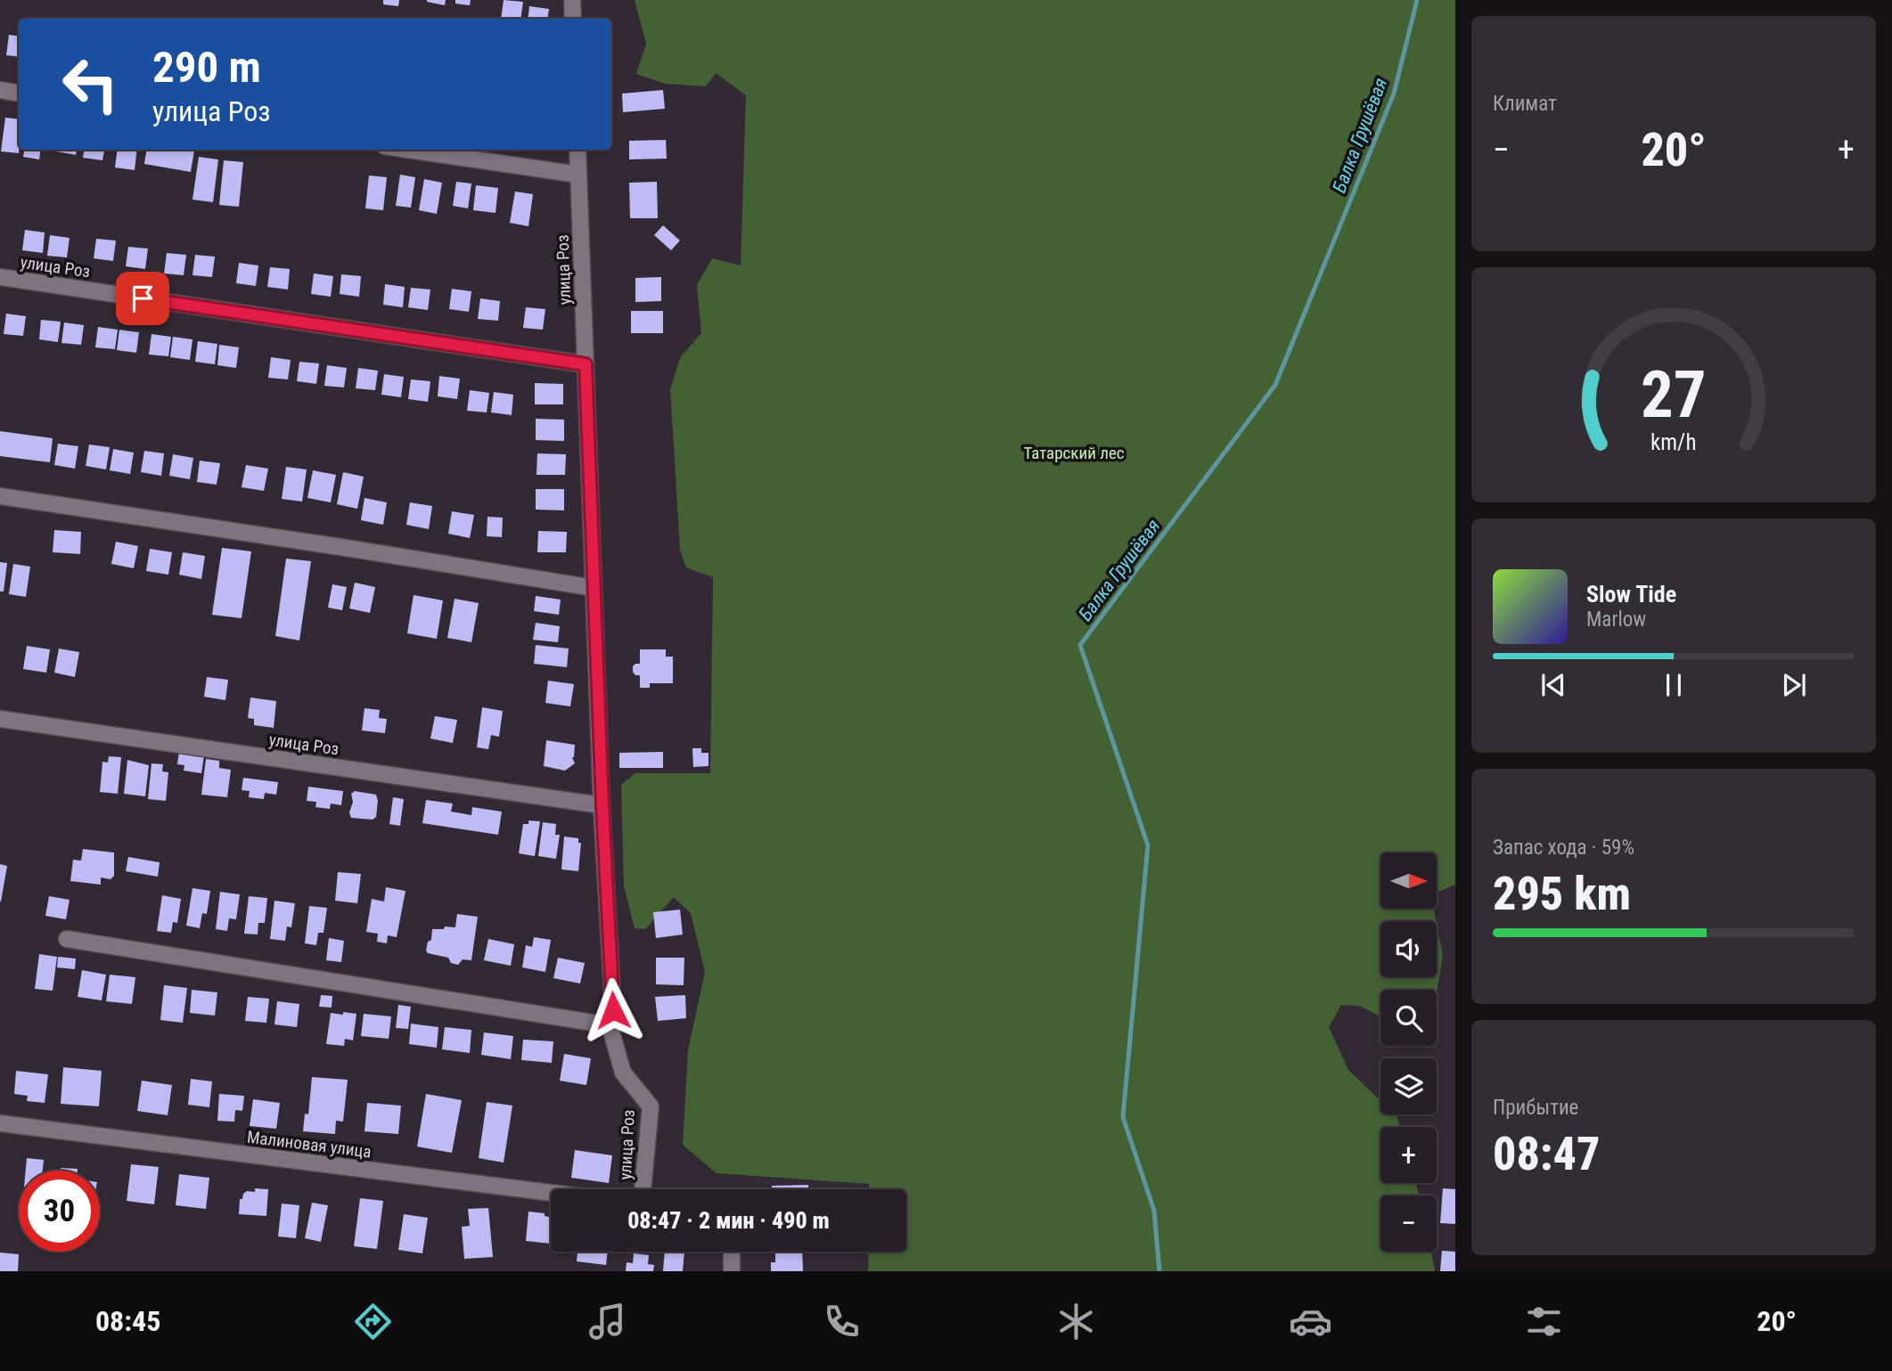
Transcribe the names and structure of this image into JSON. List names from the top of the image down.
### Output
{
  "streets": {
    "street": ["улица Роз", "Малиновая улица"]
  },
  "water": ["Балка Грушёвая"],
  "parks": ["Татарский лес"],
  "north": "right",
  "page": {
    "tile": [
      "Климат",
      ["Запас хода · 59%", "295 km"],
      ["Прибытие", "08:47"]
    ],
    "turn": ["290 m", "улица Роз"],
    "heat": ["−", "20°", "+"],
    "song": ["Slow Tide", "Marlow"],
    "map_buttons": ["+", "−"],
    "limit": "30",
    "trip": "08:47 · 2 мин · 490 m",
    "tabs": ["08:45", "20°"],
    "gauge": ["27", "km/h"]
  }
}
